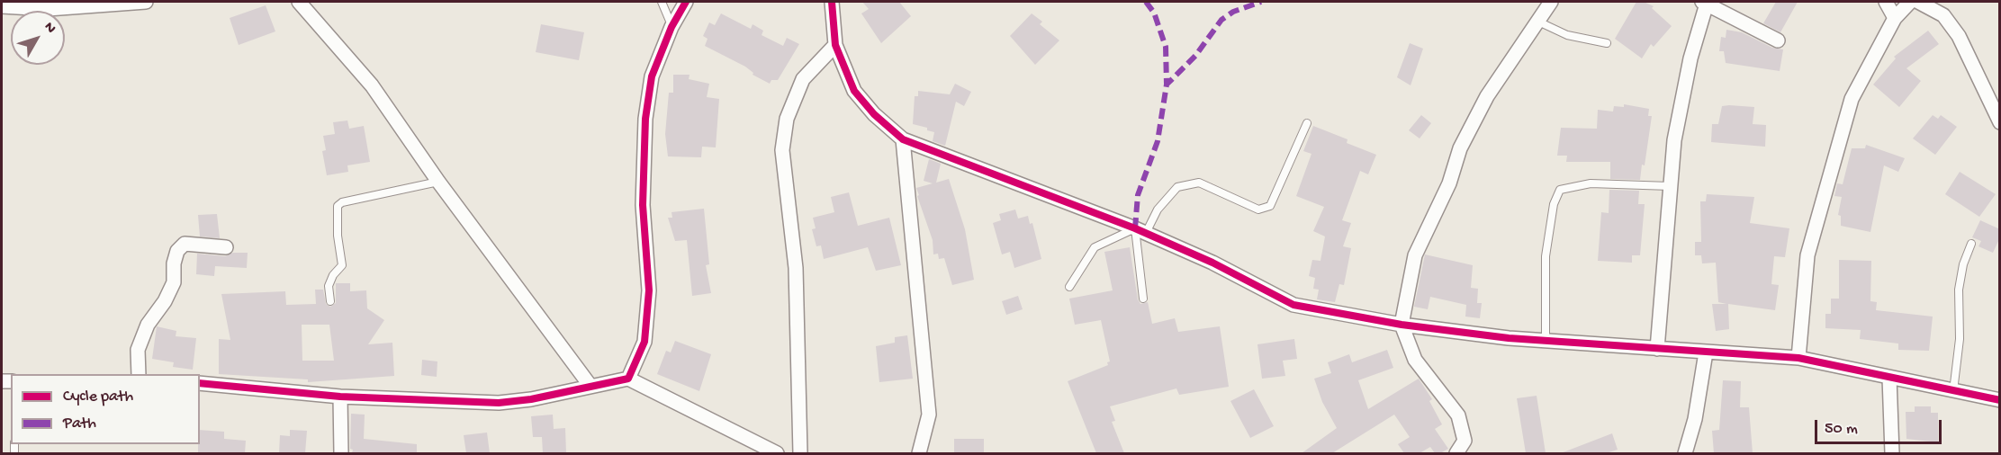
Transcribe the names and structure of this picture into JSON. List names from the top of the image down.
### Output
{
  "legend": ["Cycle path", "Path"],
  "scale_bar": "50 m",
  "north": "top right"
}
